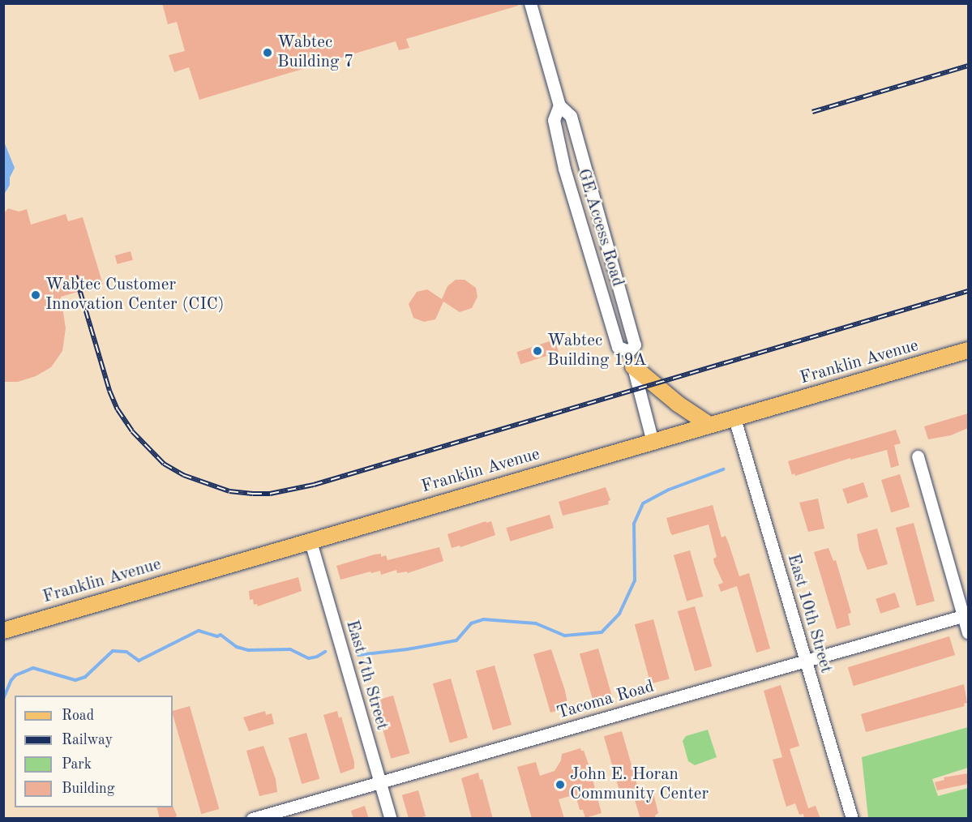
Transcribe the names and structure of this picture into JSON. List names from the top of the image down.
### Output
{
  "streets": {
    "main road": ["Franklin Avenue"],
    "street": [
      "GE Access Road",
      "East 10th Street",
      "East 7th Street",
      "Tacoma Road"
    ]
  },
  "crossings": [
    ["GE Access Road", "Franklin Avenue"],
    ["Franklin Avenue", "East 10th Street"],
    ["Franklin Avenue", "East 7th Street"],
    ["East 10th Street", "Tacoma Road"],
    ["East 7th Street", "Tacoma Road"]
  ],
  "places": [
    "Wabtec Building 7",
    "Wabtec Customer Innovation Center (CIC)",
    "Wabtec Building 19A",
    "John E. Horan Community Center"
  ],
  "legend": [
    "Road",
    "Railway",
    "Park",
    "Building"
  ]
}
